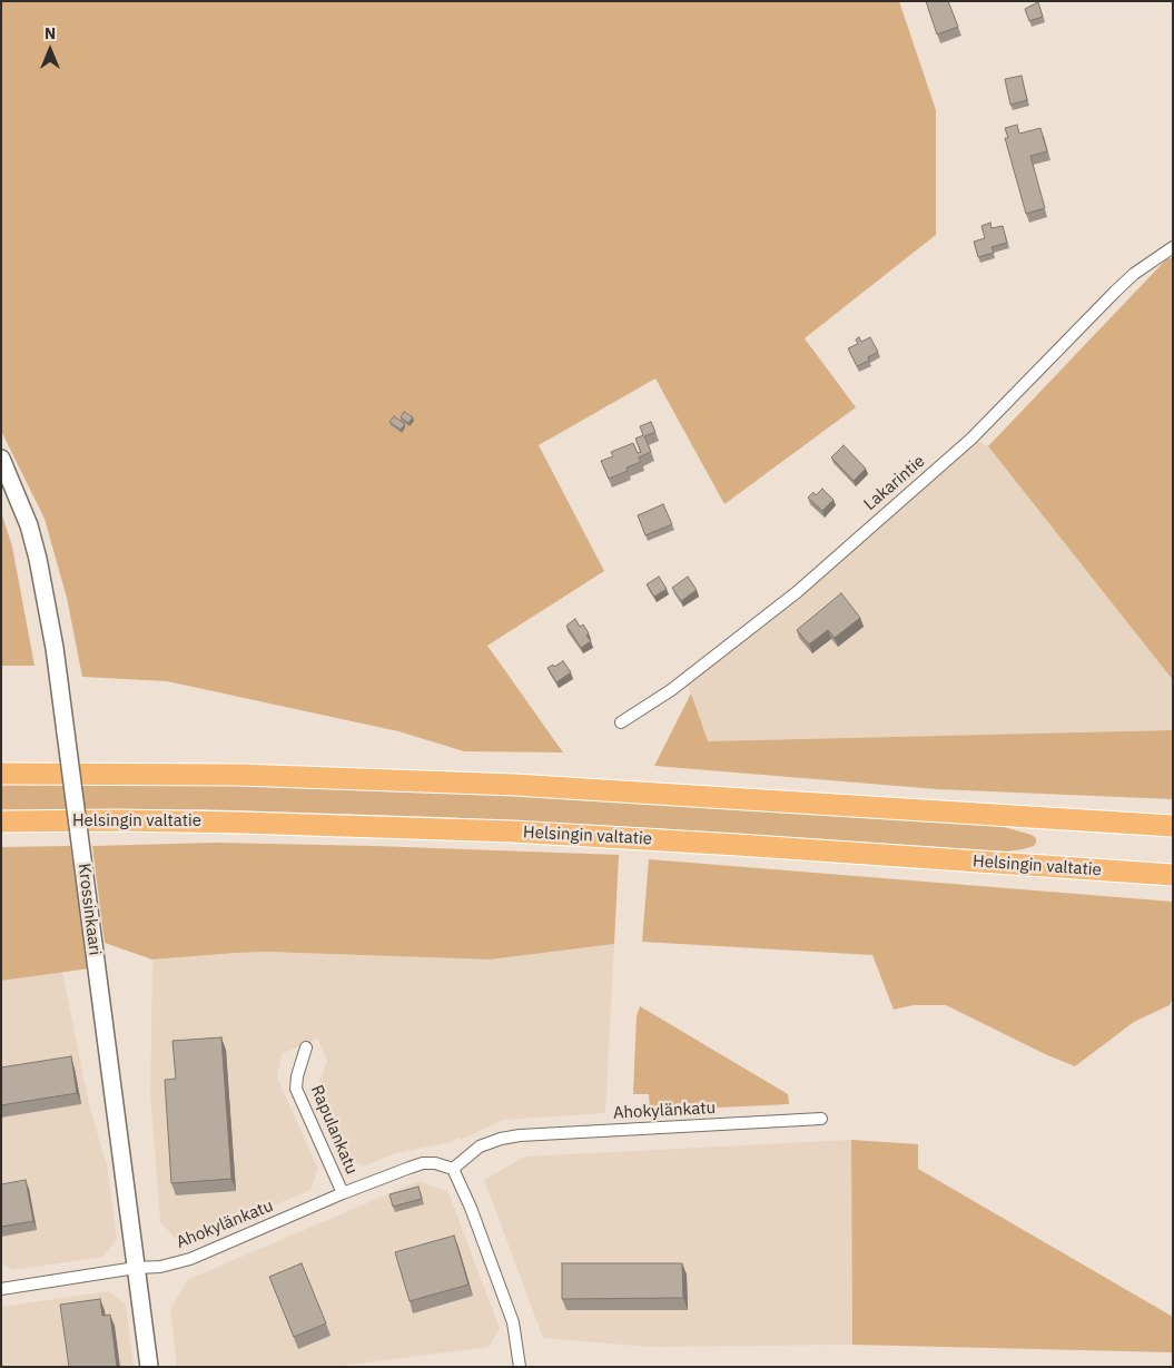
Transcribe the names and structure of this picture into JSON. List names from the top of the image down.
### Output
{
  "streets": {
    "highway": ["Helsingin valtatie"],
    "street": [
      "Lakarintie",
      "Krossinkaari",
      "Ahokylänkatu",
      "Rapulankatu"
    ]
  },
  "crossings": [
    ["Krossinkaari", "Ahokylänkatu"],
    ["Ahokylänkatu", "Rapulankatu"]
  ],
  "north": "top"
}
